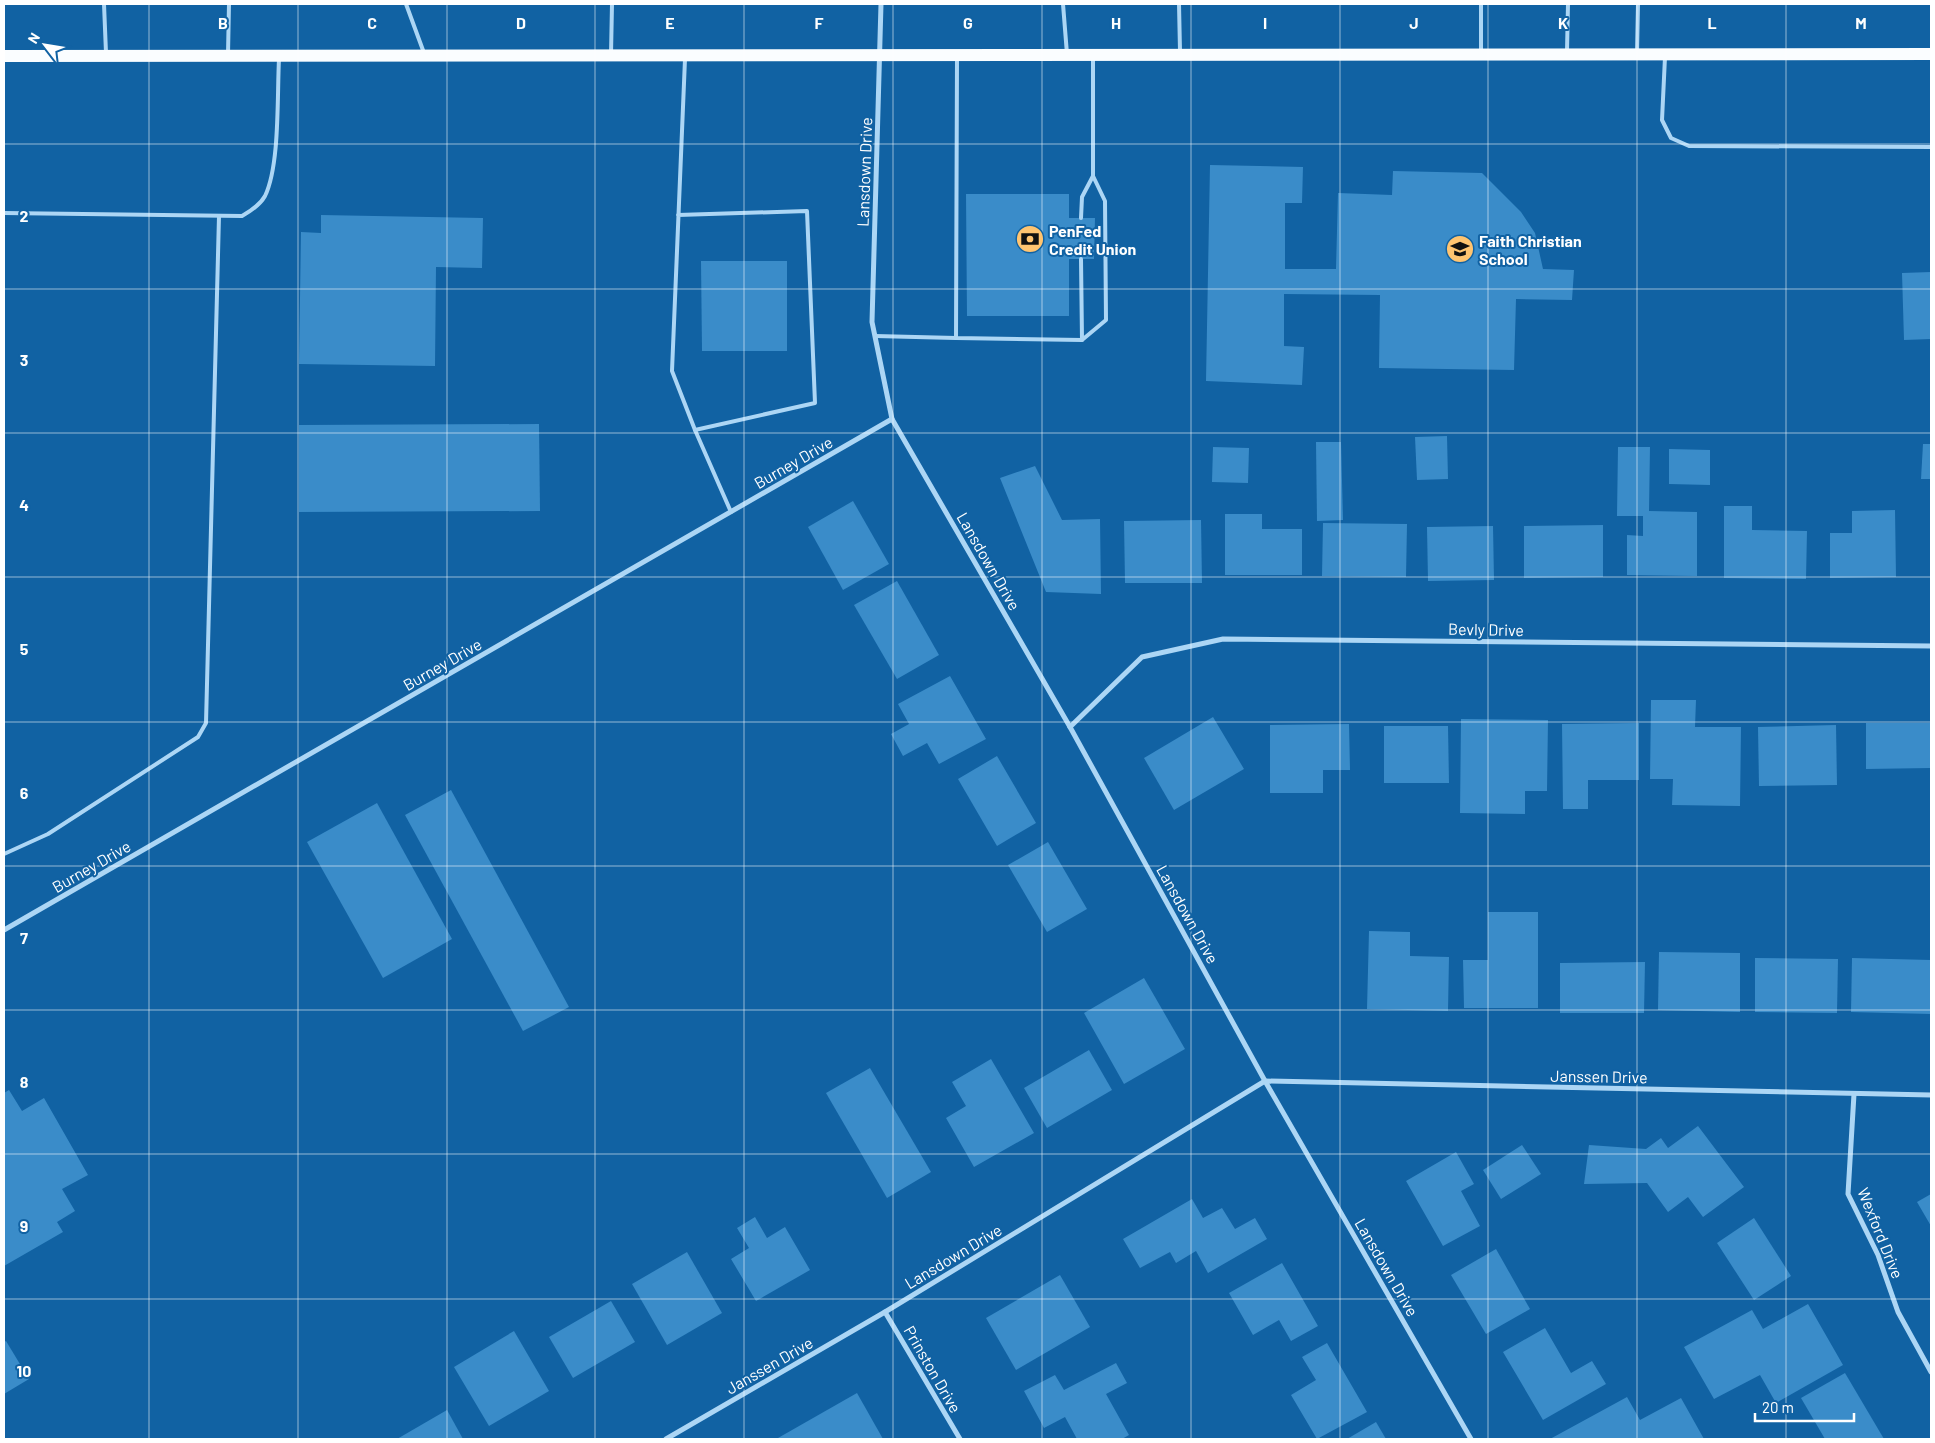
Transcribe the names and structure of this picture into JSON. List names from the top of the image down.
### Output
{
  "streets": {
    "street": [
      "Lansdown Drive",
      "Burney Drive",
      "Bevly Drive",
      "Janssen Drive",
      "Wexford Drive",
      "Prinston Drive"
    ]
  },
  "crossings": [
    ["Lansdown Drive", "Burney Drive"],
    ["Lansdown Drive", "Bevly Drive"],
    ["Lansdown Drive", "Janssen Drive"],
    ["Lansdown Drive", "Prinston Drive"],
    ["Janssen Drive", "Wexford Drive"],
    ["Janssen Drive", "Prinston Drive"]
  ],
  "places": {
    "bank": ["PenFed Credit Union"],
    "school or university": ["Faith Christian School"]
  },
  "scale_bar": "20 m",
  "north": "top left",
  "grid": {
    "columns": [
      "B",
      "C",
      "D",
      "E",
      "F",
      "G",
      "H",
      "I",
      "J",
      "K",
      "L",
      "M"
    ],
    "rows": [
      "2",
      "3",
      "4",
      "5",
      "6",
      "7",
      "8",
      "9",
      "10"
    ]
  }
}
